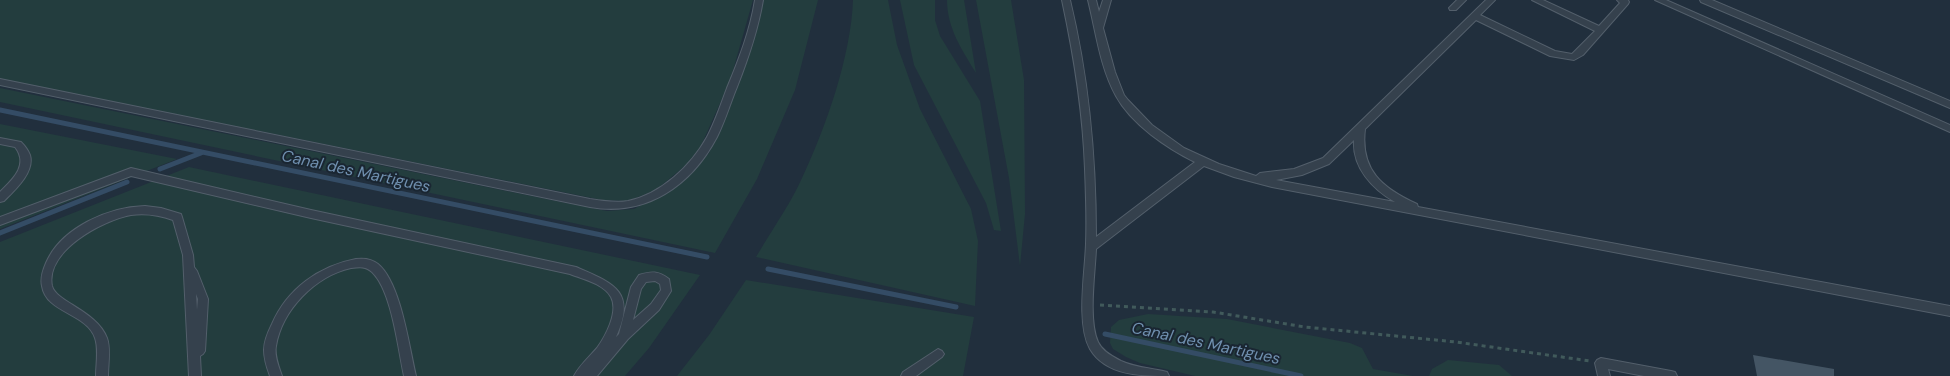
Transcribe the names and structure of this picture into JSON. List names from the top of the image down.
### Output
{
  "water": ["Canal des Martigues"]
}
